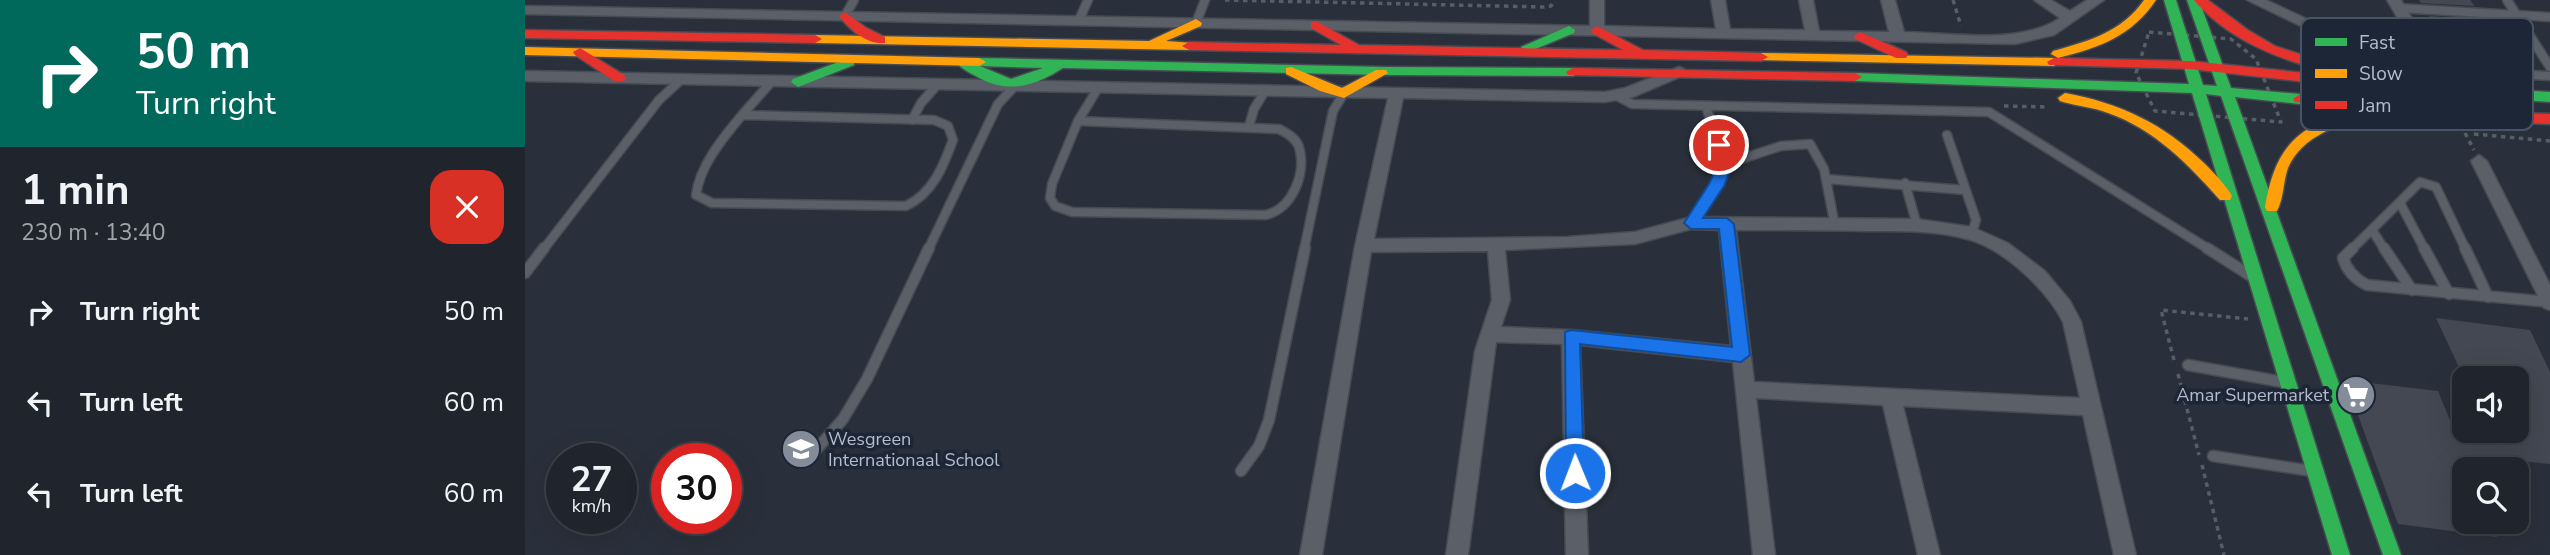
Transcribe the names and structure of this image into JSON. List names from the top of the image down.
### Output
{
  "places": {
    "supermarket": ["Amar Supermarket"],
    "school or university": ["Wesgreen Internationaal School"]
  },
  "legend": ["Fast", "Slow", "Jam"],
  "page": {
    "turn": ["50 m", "Turn right"],
    "heading": ["1 min", "230 m · 13:40"],
    "list": [
      {
        "name": "Turn right",
        "value": "50 m"
      },
      {
        "name": "Turn left",
        "value": "60 m"
      },
      {
        "name": "Turn left",
        "value": "60 m"
      }
    ],
    "speed": "27 km/h",
    "limit": "30"
  }
}
